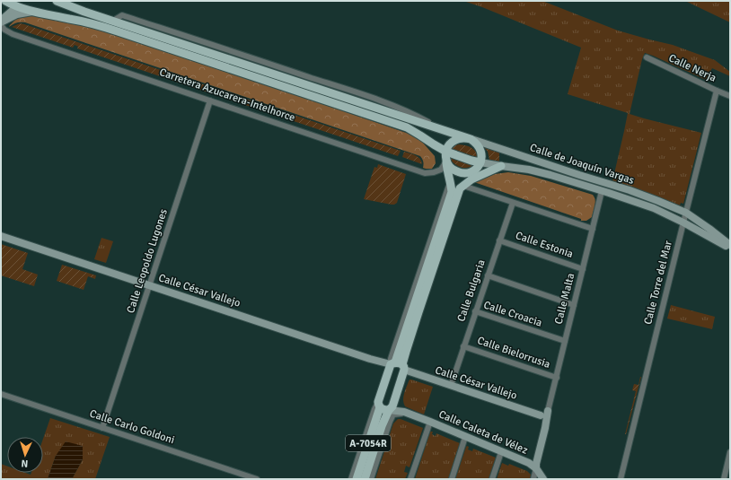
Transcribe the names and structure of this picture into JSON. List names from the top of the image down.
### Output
{
  "streets": {
    "main road": ["A-7054R"],
    "street": [
      "Calle Nerja",
      "Carretera Azucarera-Intelhorce",
      "Calle de Joaquín Vargas",
      "Calle Estonia",
      "Calle Leopoldo Lugones",
      "Calle Torre del Mar",
      "Calle César Vallejo",
      "Calle Bulgaria",
      "Calle Malta",
      "Calle Croacia",
      "Calle Bielorrusia",
      "Calle Carlo Goldoni",
      "Calle Caleta de Vélez"
    ]
  },
  "crossings": [
    ["Calle Nerja", "Calle Torre del Mar"],
    ["Carretera Azucarera-Intelhorce", "Calle Leopoldo Lugones"],
    ["Calle de Joaquín Vargas", "Calle Torre del Mar"],
    ["Calle de Joaquín Vargas", "Calle Malta"],
    ["Calle Estonia", "Calle Bulgaria"],
    ["Calle Estonia", "Calle Malta"],
    ["Calle Leopoldo Lugones", "Calle César Vallejo"],
    ["Calle Leopoldo Lugones", "Calle Carlo Goldoni"],
    ["Calle César Vallejo", "Calle Bulgaria"],
    ["Calle César Vallejo", "A-7054R"],
    ["Calle Bulgaria", "Calle Croacia"],
    ["Calle Bulgaria", "Calle Bielorrusia"],
    ["Calle Malta", "Calle Croacia"],
    ["Calle Malta", "Calle Bielorrusia"],
    ["Calle Malta", "Calle Caleta de Vélez"],
    ["Calle Caleta de Vélez", "A-7054R"]
  ],
  "north": "bottom"
}
